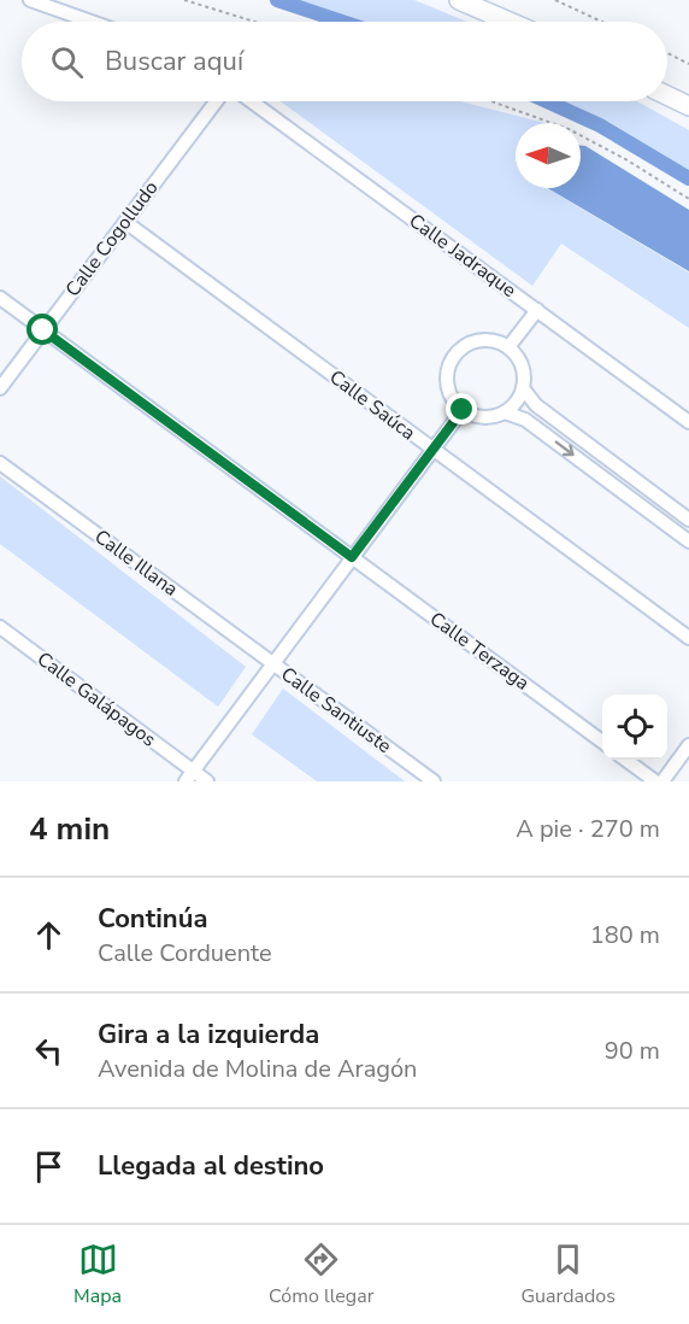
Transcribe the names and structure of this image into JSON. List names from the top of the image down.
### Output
{
  "streets": {
    "street": [
      "Calle Cogolludo",
      "Calle Jadraque",
      "Calle Saúca",
      "Calle Illana",
      "Calle Terzaga",
      "Calle Galápagos",
      "Calle Santiuste"
    ]
  },
  "crossings": [
    ["Calle Cogolludo", "Calle Saúca"],
    ["Calle Cogolludo", "Calle Terzaga"],
    ["Calle Illana", "Calle Santiuste"]
  ],
  "north": "left",
  "page": {
    "search": "Buscar aquí",
    "heading": ["4 min", "A pie · 270 m"],
    "list": [
      ["Continúa", "Calle Corduente", "180 m"],
      ["Gira a la izquierda", "Avenida de Molina de Aragón", "90 m"],
      "Llegada al destino"
    ],
    "nav": ["Mapa", "Cómo llegar", "Guardados"]
  }
}
